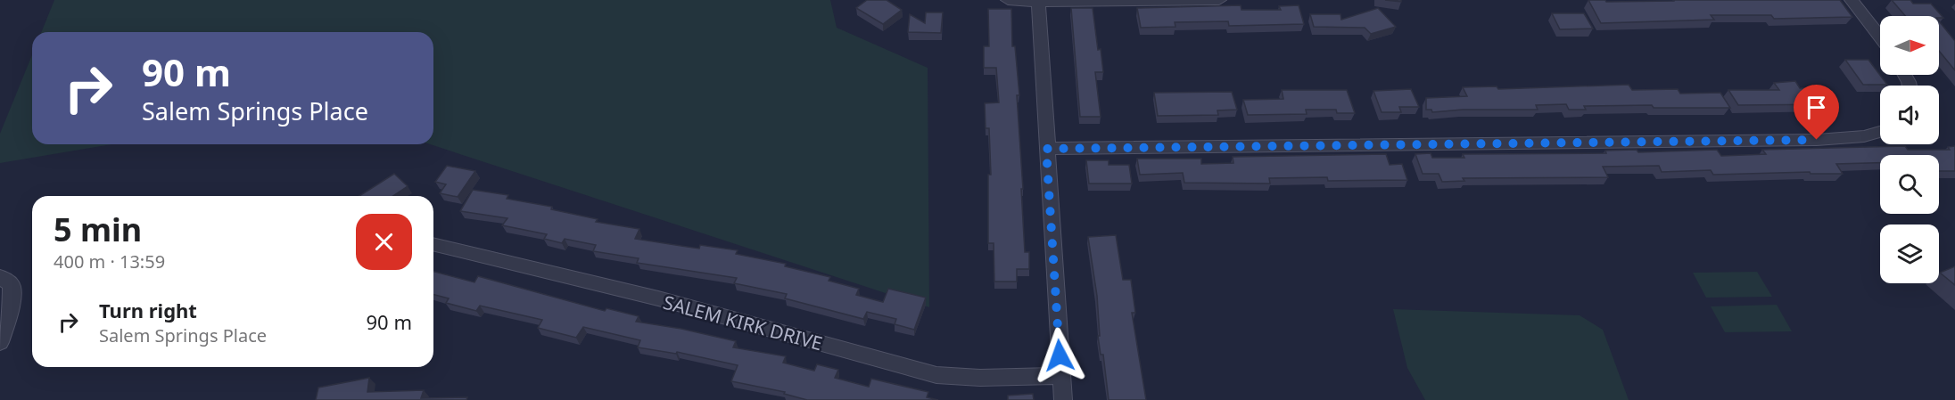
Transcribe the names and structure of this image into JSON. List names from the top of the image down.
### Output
{
  "streets": {
    "street": ["SALEM KIRK DRIVE"]
  },
  "north": "right",
  "page": {
    "turn": ["90 m", "Salem Springs Place"],
    "heading": ["5 min", "400 m · 13:59"],
    "list": [
      {
        "name": "Turn right",
        "note": "Salem Springs Place",
        "value": "90 m"
      }
    ]
  }
}
